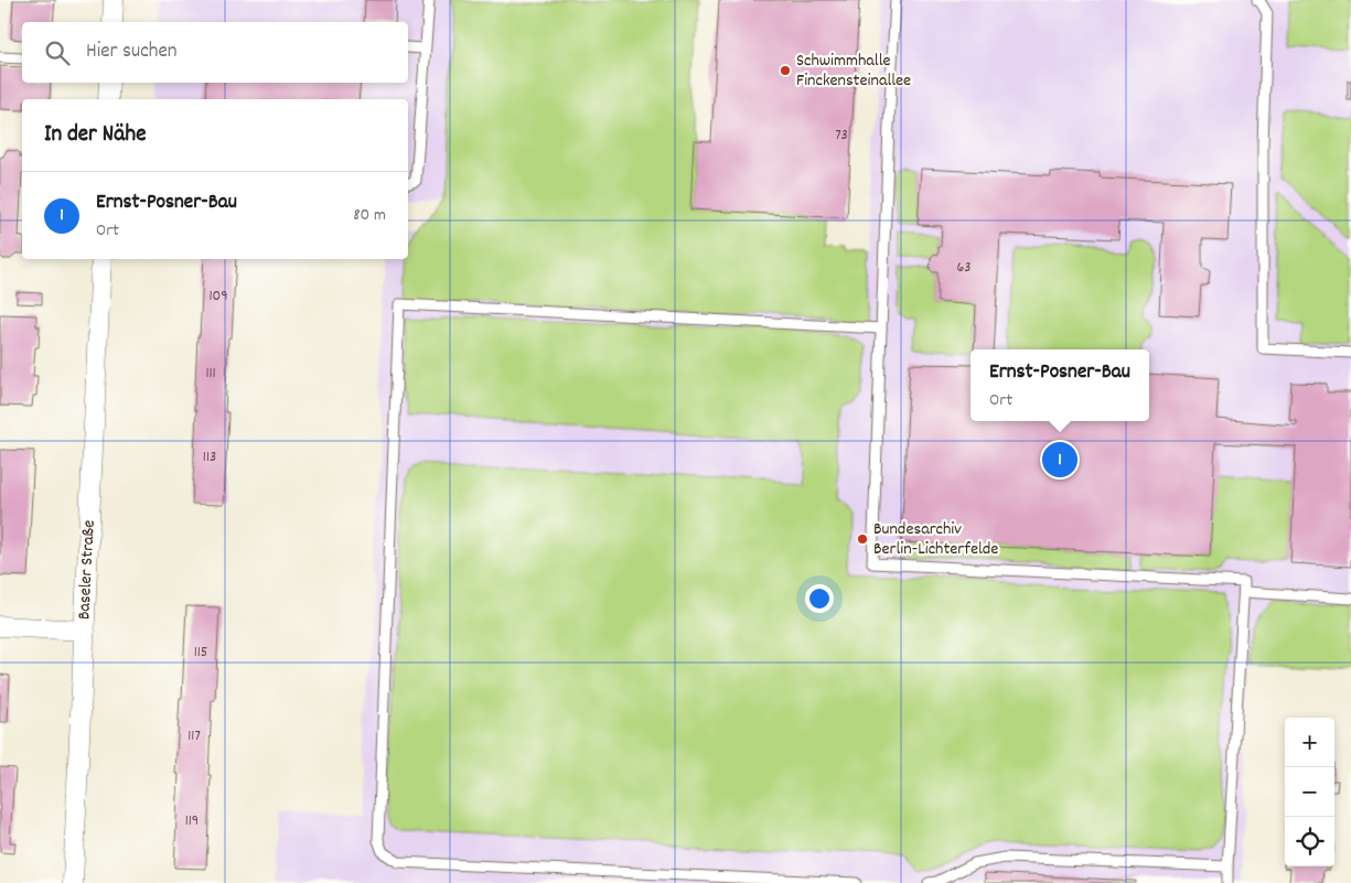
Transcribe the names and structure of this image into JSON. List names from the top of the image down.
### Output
{
  "streets": {
    "street": ["Baseler Straße"]
  },
  "places": ["Schwimmhalle Finckensteinallee", "Bundesarchiv Berlin-Lichterfelde"],
  "house_numbers": [
    "73",
    "63",
    "109",
    "111",
    "113",
    "115",
    "117",
    "119"
  ],
  "page": {
    "search": "Hier suchen",
    "heading": "In der Nähe",
    "list": [
      {
        "mark": "1",
        "name": "Ernst-Posner-Bau",
        "note": "Ort",
        "value": "80 m"
      }
    ],
    "popup": ["Ernst-Posner-Bau", "Ort"],
    "pins": "1",
    "map_buttons": ["+", "−"]
  }
}
